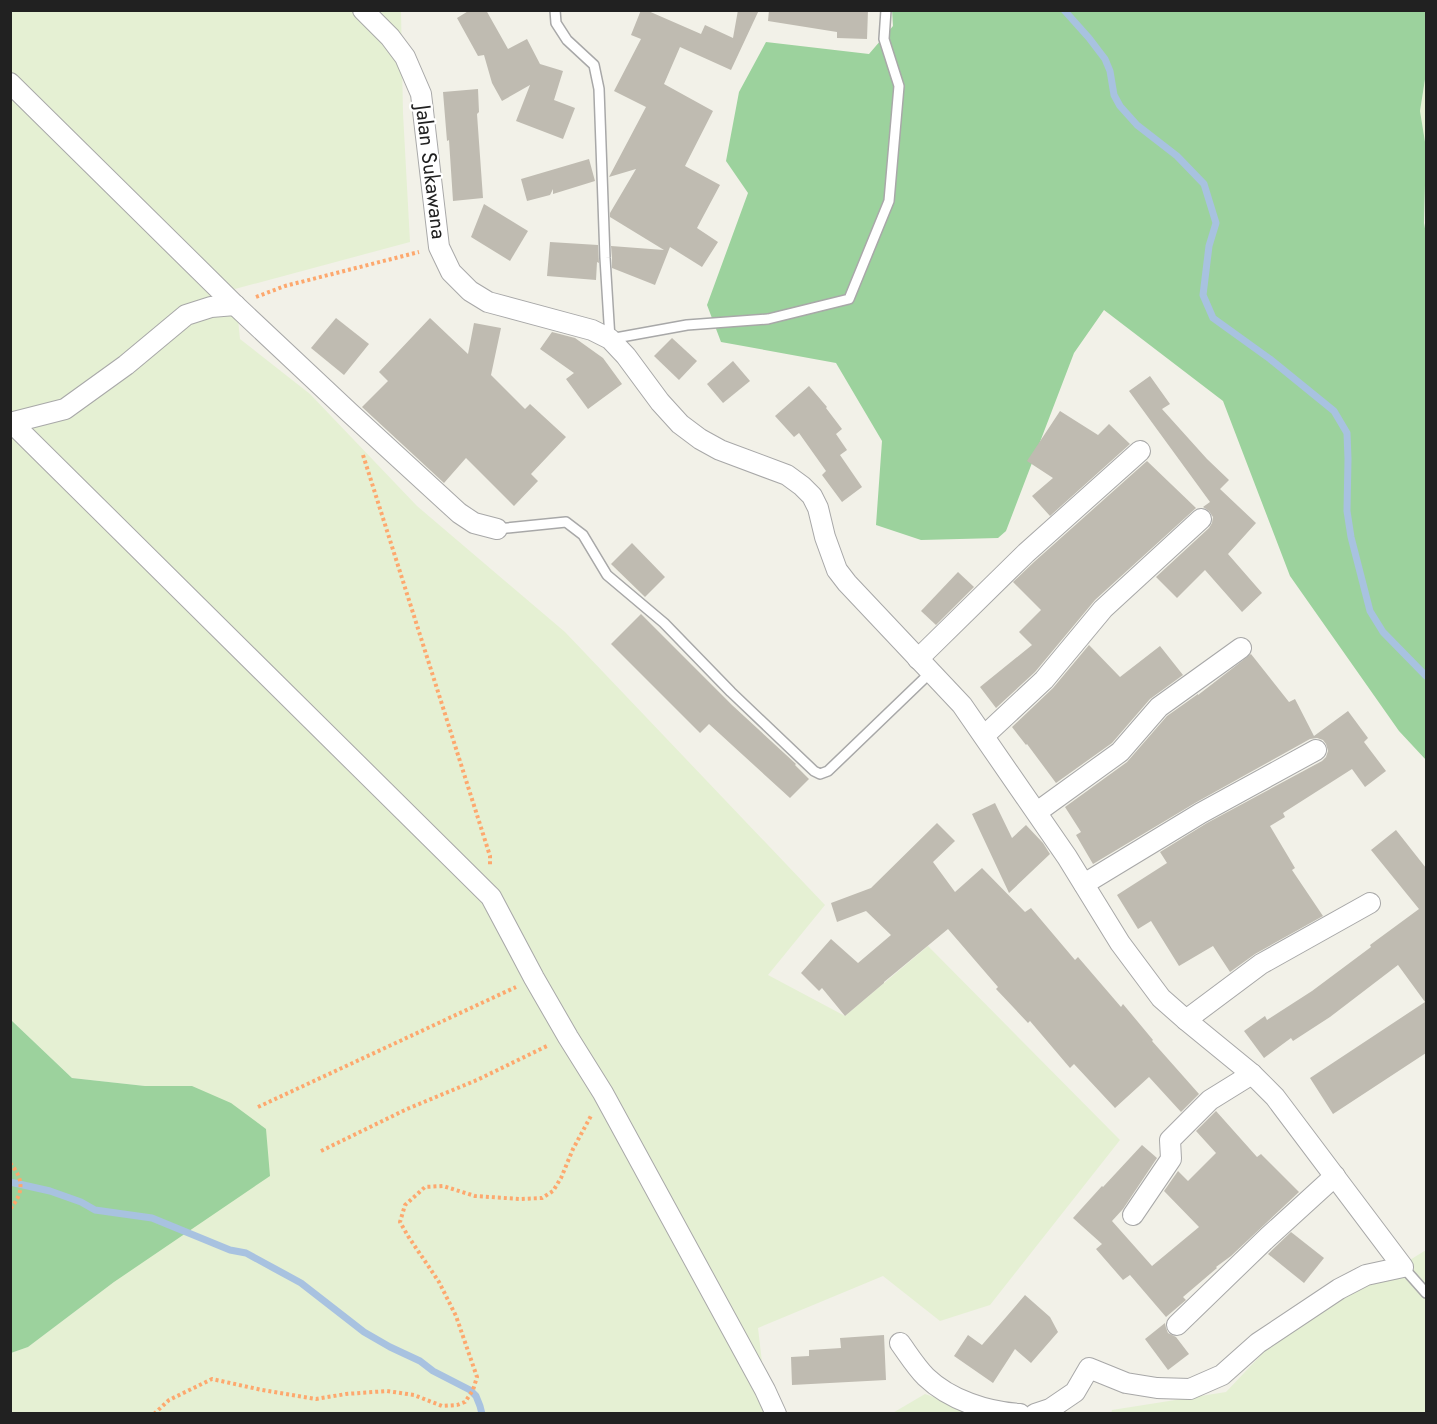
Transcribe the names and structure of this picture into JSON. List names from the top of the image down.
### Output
{
  "streets": {
    "street": ["Jalan Sukawana"]
  }
}
